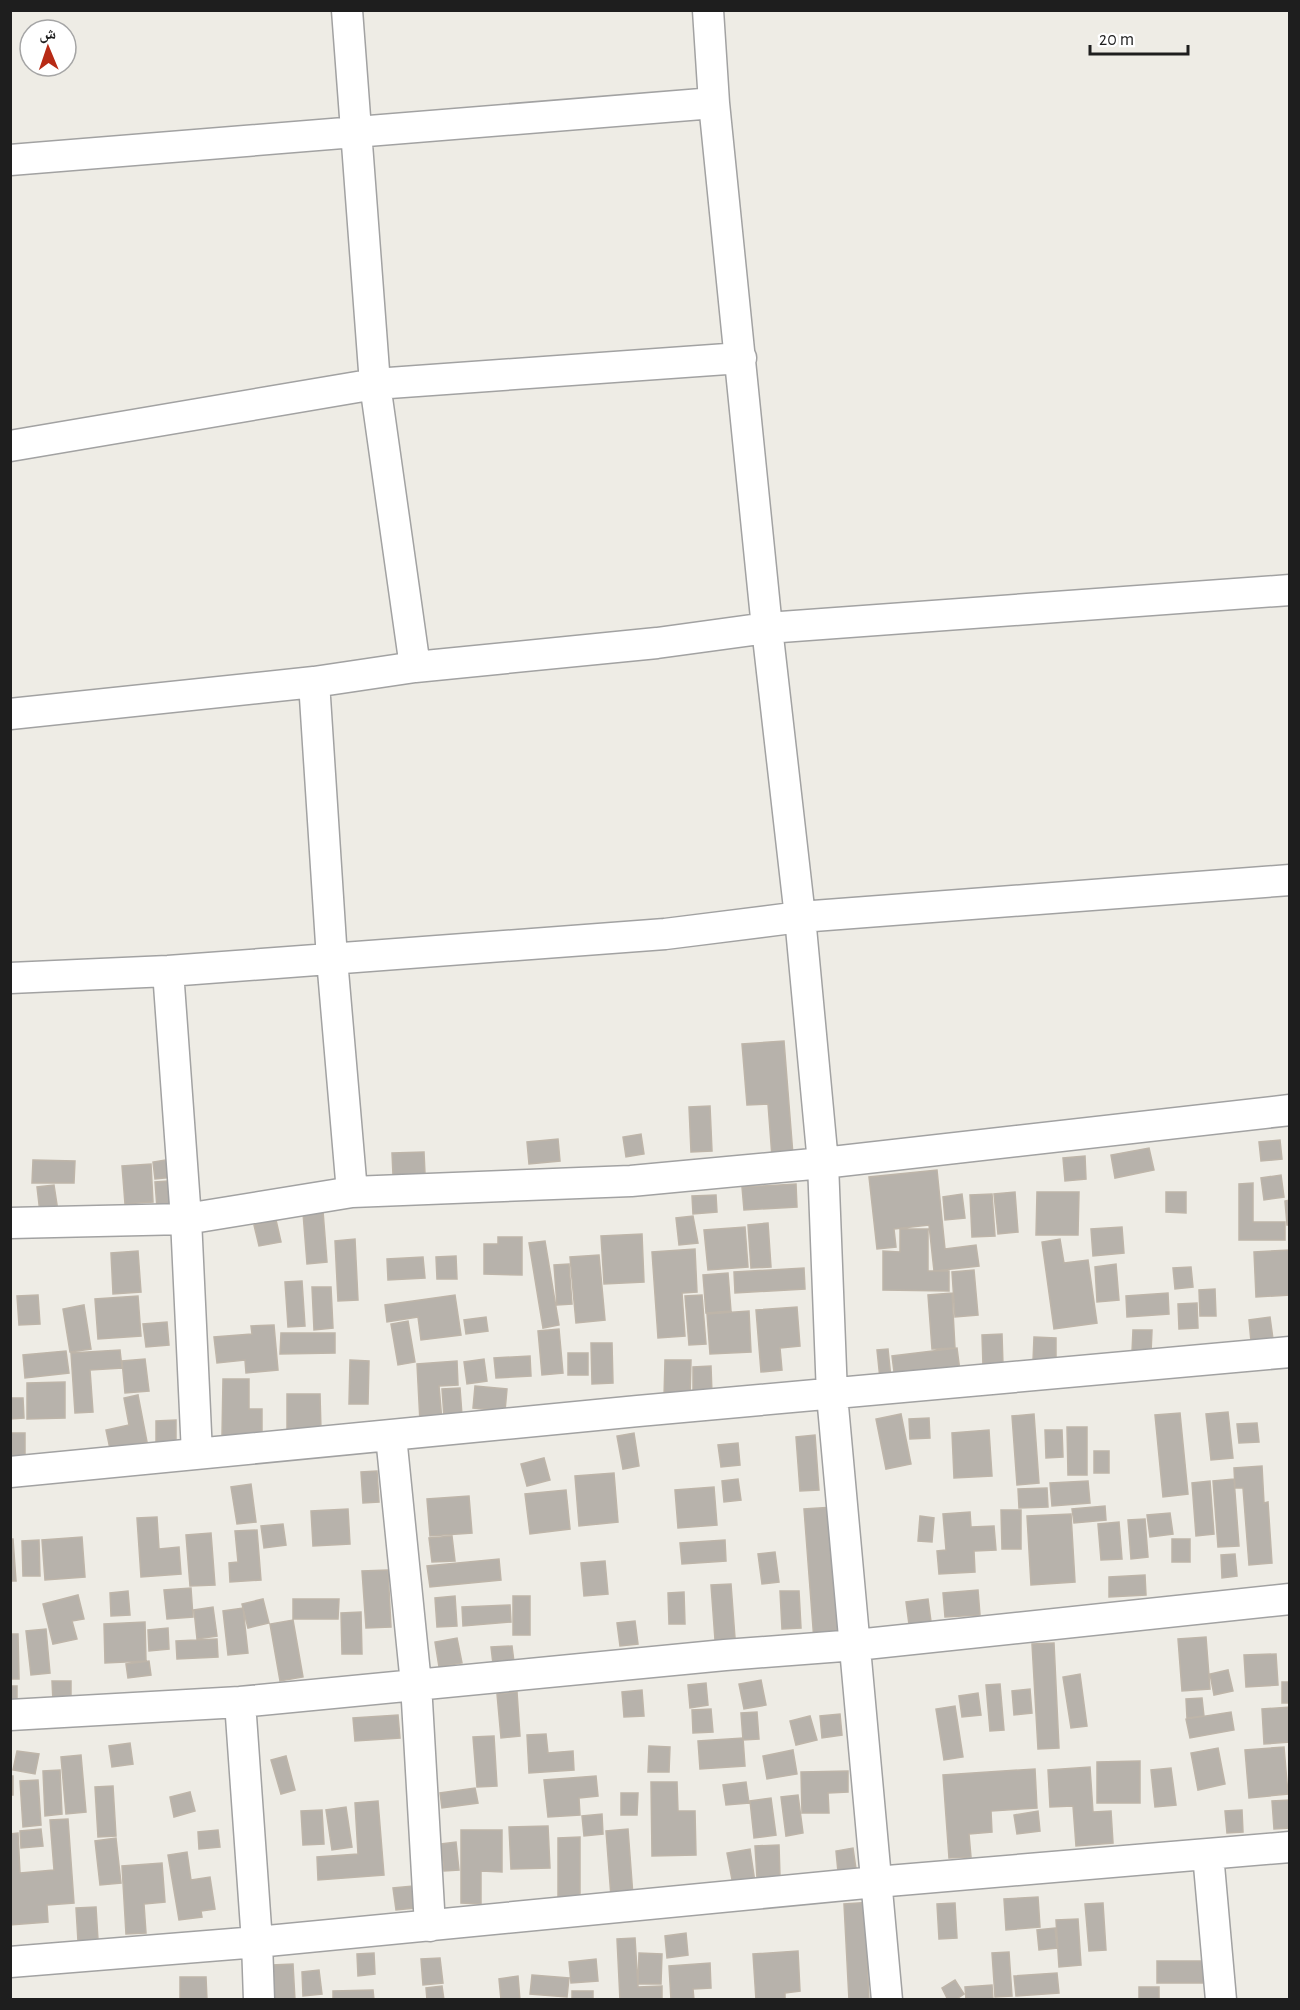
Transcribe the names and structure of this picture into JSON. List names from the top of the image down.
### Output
{
  "scale_bar": "20 m",
  "north": "top"
}
